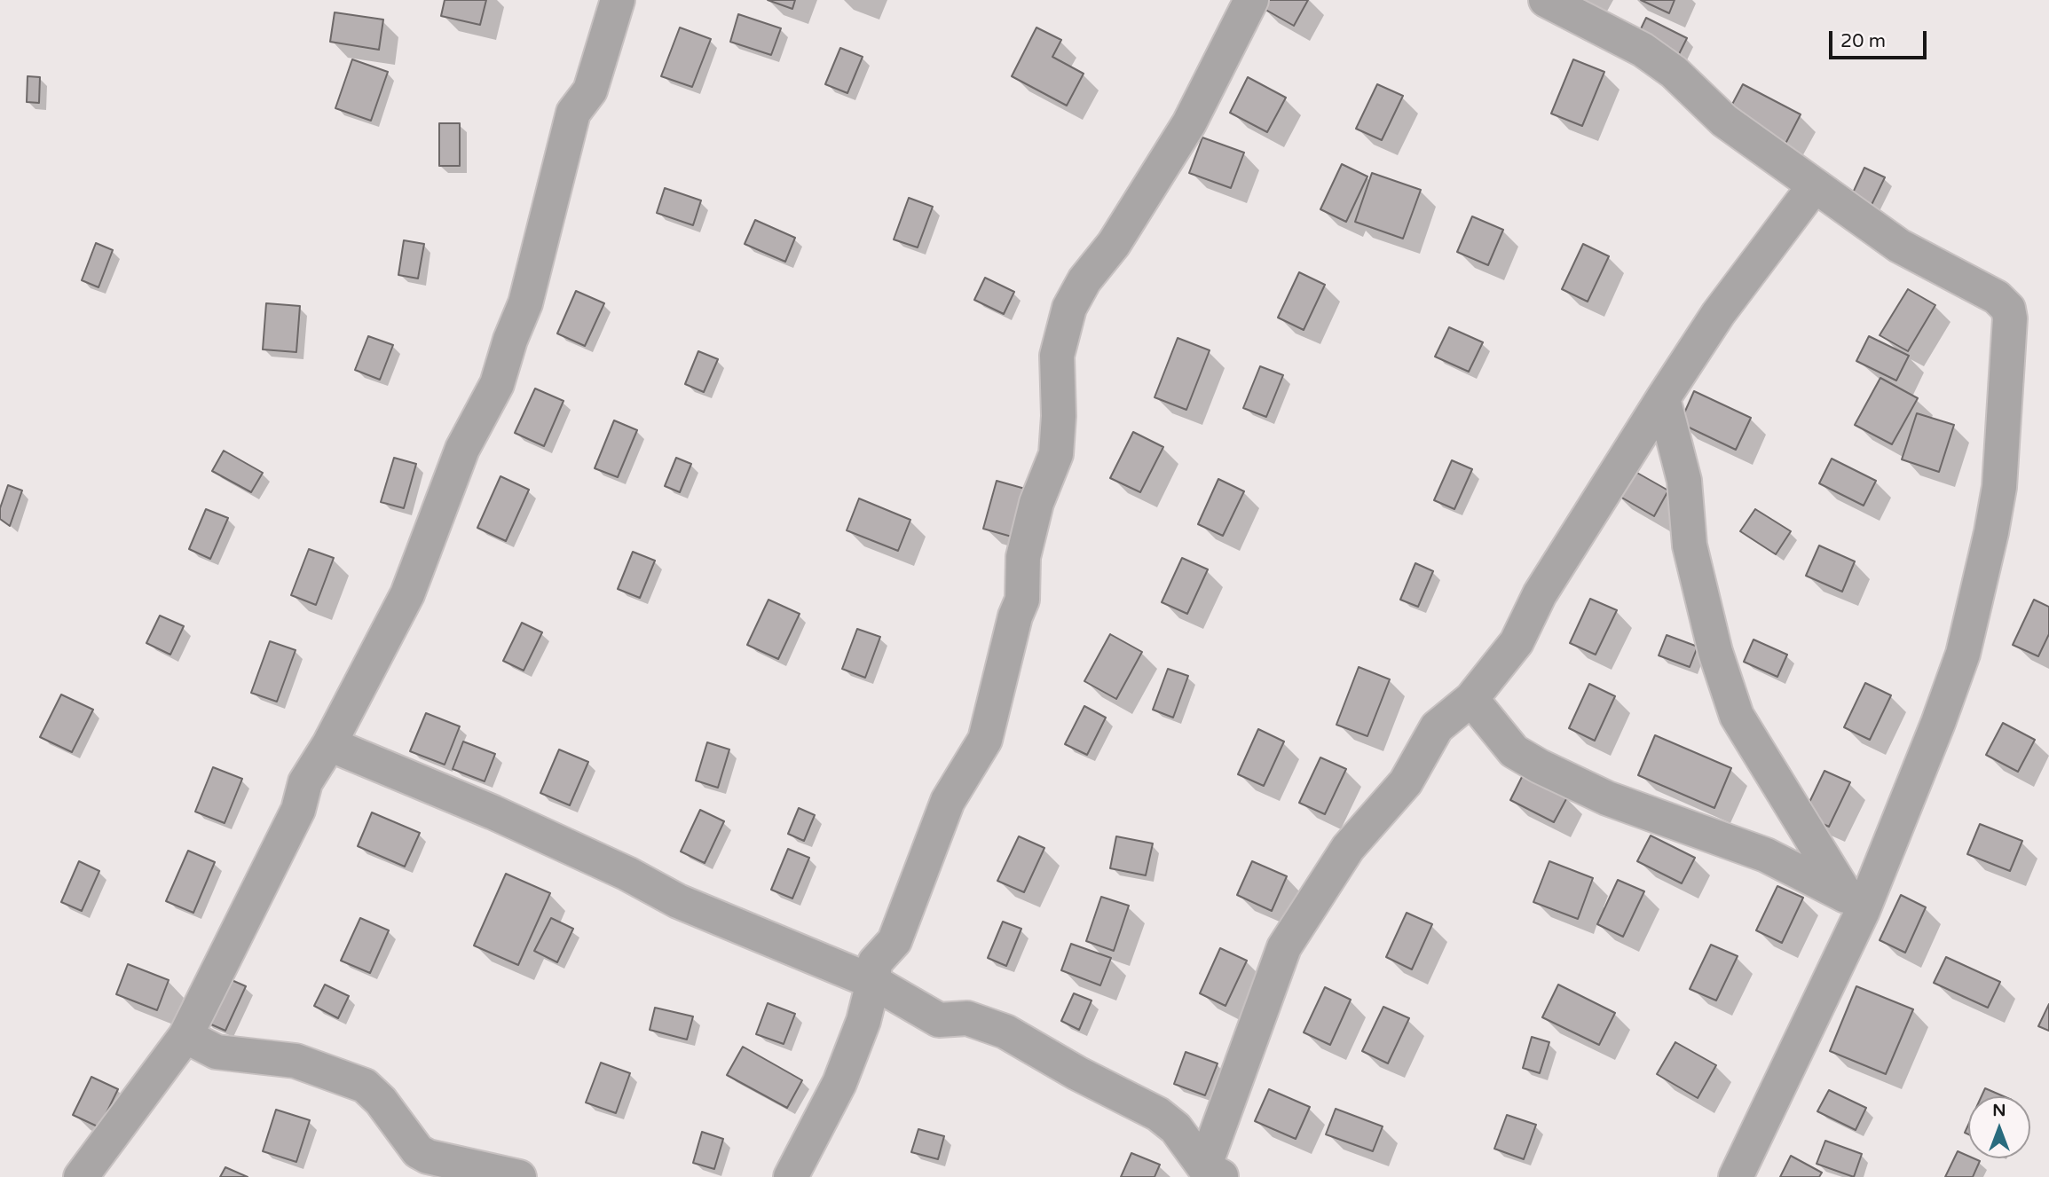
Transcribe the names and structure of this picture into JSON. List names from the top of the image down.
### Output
{
  "scale_bar": "20 m",
  "north": "top"
}
